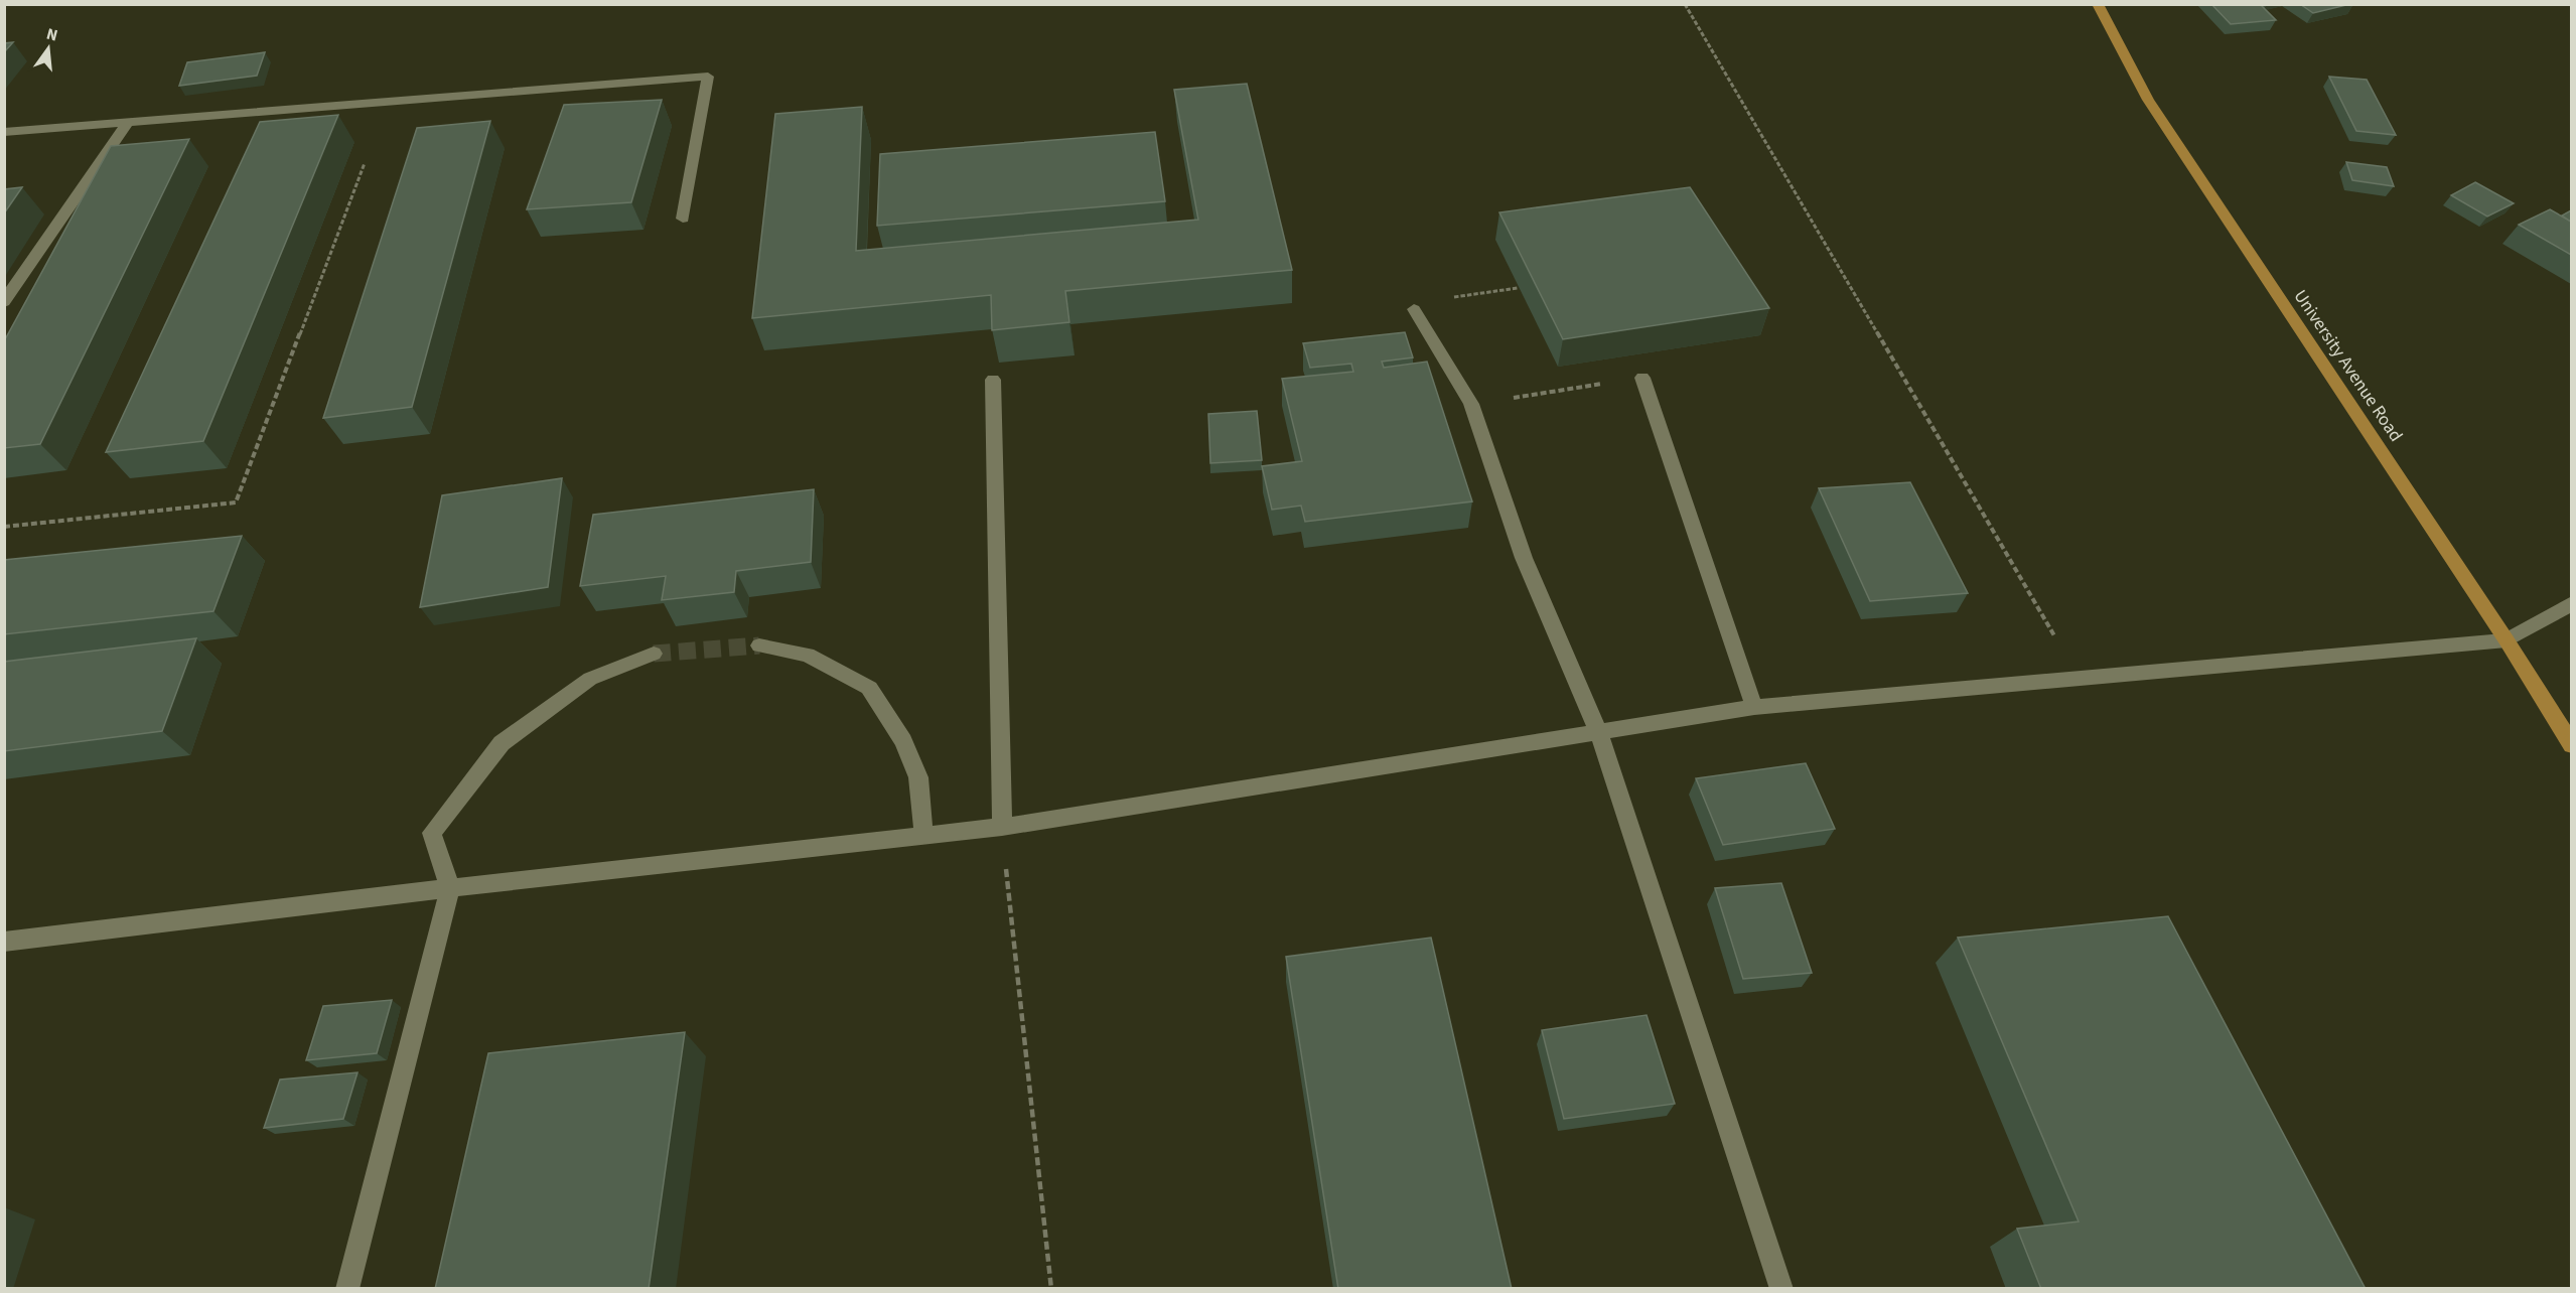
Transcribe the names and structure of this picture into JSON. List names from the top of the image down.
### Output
{
  "streets": {
    "main road": ["University Avenue Road"]
  },
  "north": "top"
}
